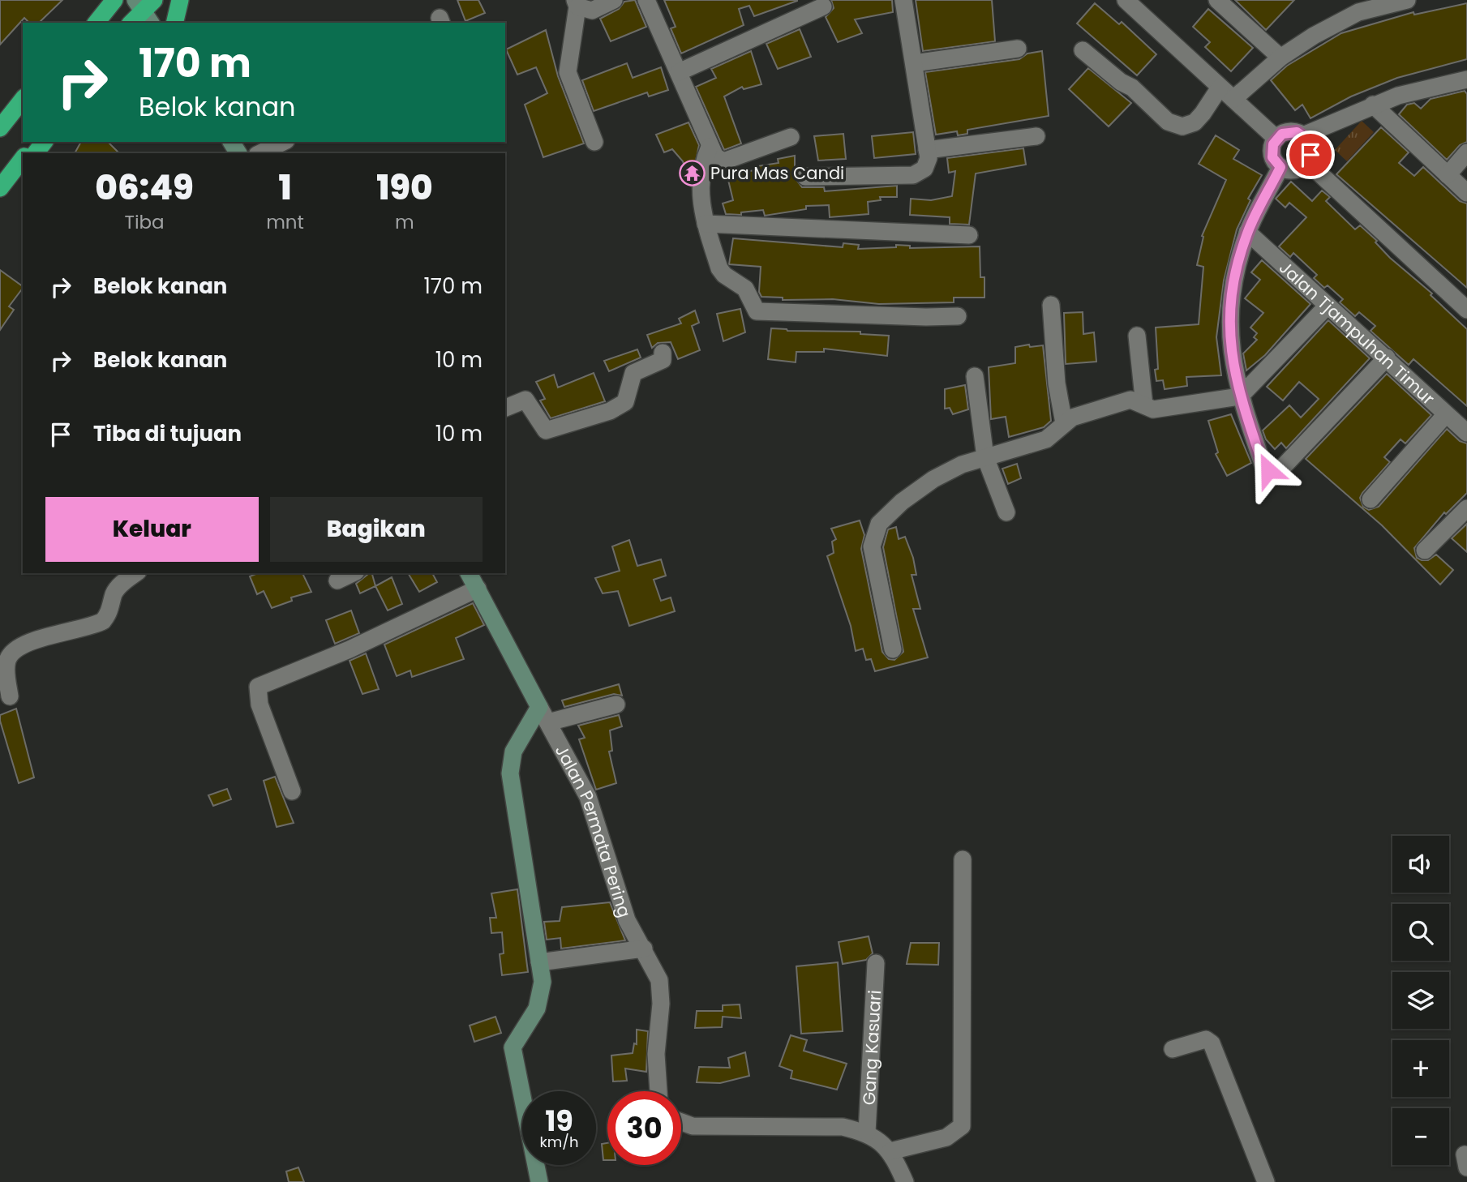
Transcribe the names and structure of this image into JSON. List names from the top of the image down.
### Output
{
  "streets": {
    "street": ["Jalan Tjampuhan Timur", "Jalan Permata Pering", "Gang Kasuari"]
  },
  "places": {
    "temple": ["Pura Mas Candi"]
  },
  "page": {
    "turn": ["170 m", "Belok kanan"],
    "eta": [
      "06:49",
      "Tiba",
      "1",
      "mnt",
      "190",
      "m"
    ],
    "list": [
      {
        "name": "Belok kanan",
        "value": "170 m"
      },
      {
        "name": "Belok kanan",
        "value": "10 m"
      },
      {
        "name": "Tiba di tujuan",
        "value": "10 m"
      }
    ],
    "buttons": ["Keluar", "Bagikan"],
    "map_buttons": ["+", "−"],
    "speed": "19 km/h",
    "limit": "30"
  }
}
